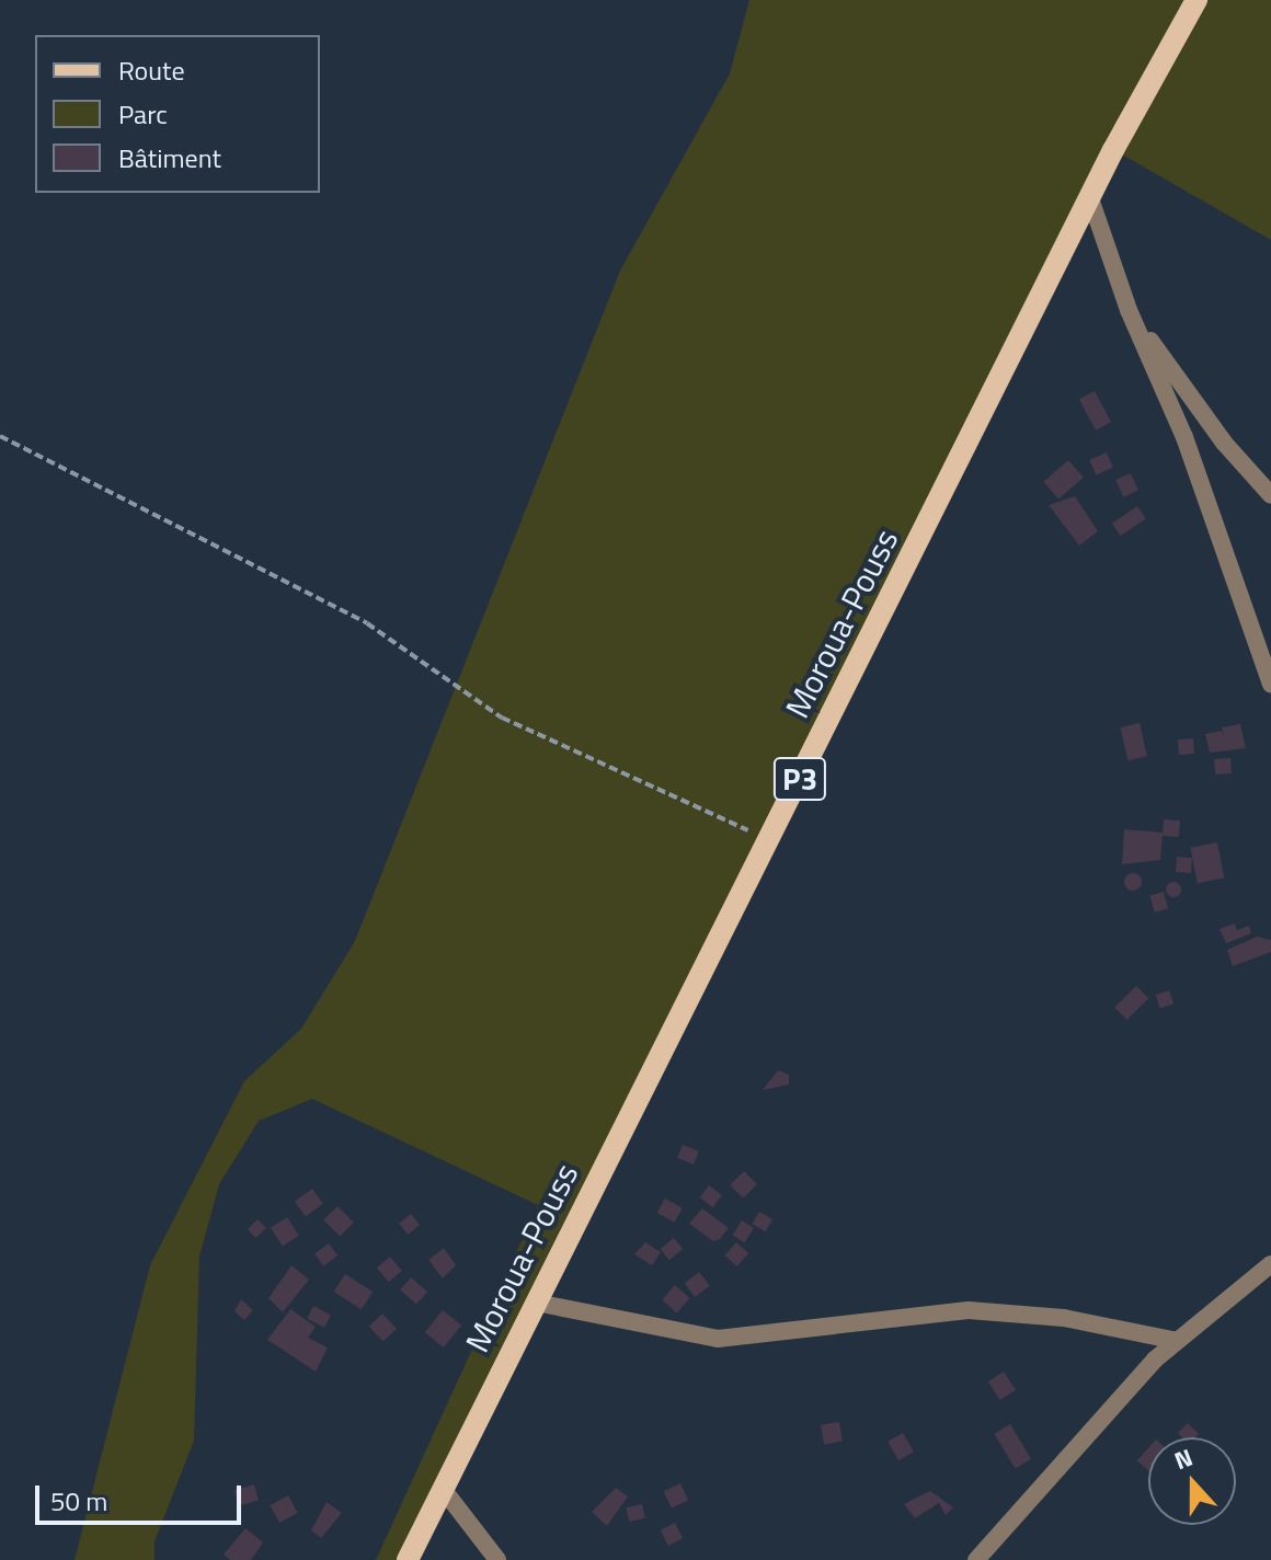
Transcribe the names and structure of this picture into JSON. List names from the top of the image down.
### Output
{
  "streets": {
    "main road": ["Moroua-Pouss", "P3"]
  },
  "legend": ["Route", "Parc", "Bâtiment"],
  "scale_bar": "50 m",
  "north": "top"
}
